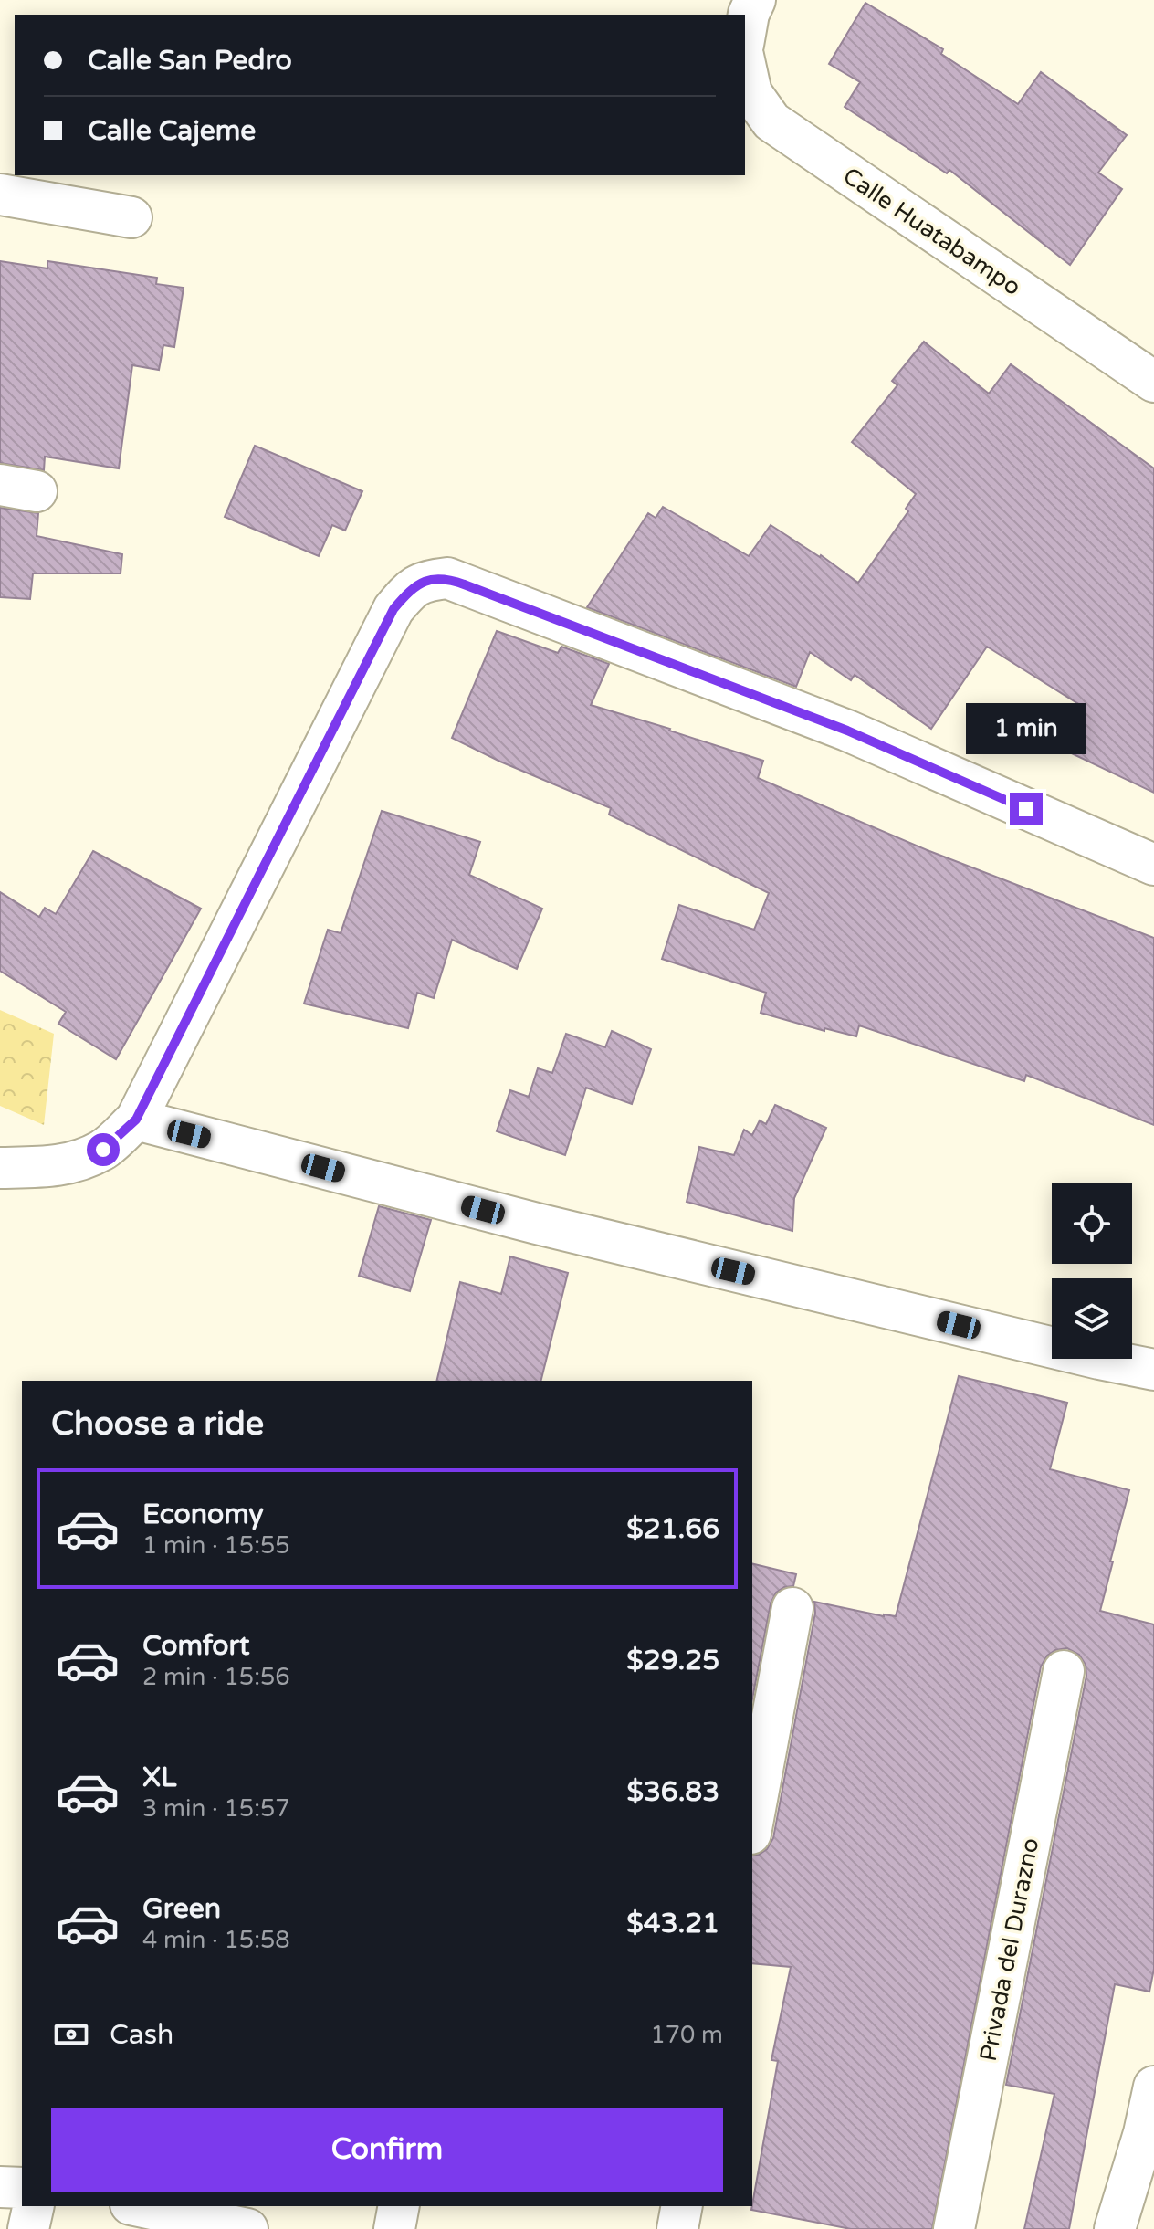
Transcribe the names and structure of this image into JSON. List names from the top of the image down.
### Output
{
  "streets": {
    "street": ["Calle Huatabampo", "Privada del Durazno"]
  },
  "page": {
    "banner": ["Calle San Pedro", "Calle Cajeme"],
    "bubble": "1 min",
    "heading": "Choose a ride",
    "list": [
      {
        "name": "Economy",
        "note": "1 min · 15:55",
        "value": "$21.66"
      },
      {
        "name": "Comfort",
        "note": "2 min · 15:56",
        "value": "$29.25"
      },
      {
        "name": "XL",
        "note": "3 min · 15:57",
        "value": "$36.83"
      },
      {
        "name": "Green",
        "note": "4 min · 15:58",
        "value": "$43.21"
      }
    ],
    "pay": ["Cash", "170 m"],
    "buttons": "Confirm"
  }
}
